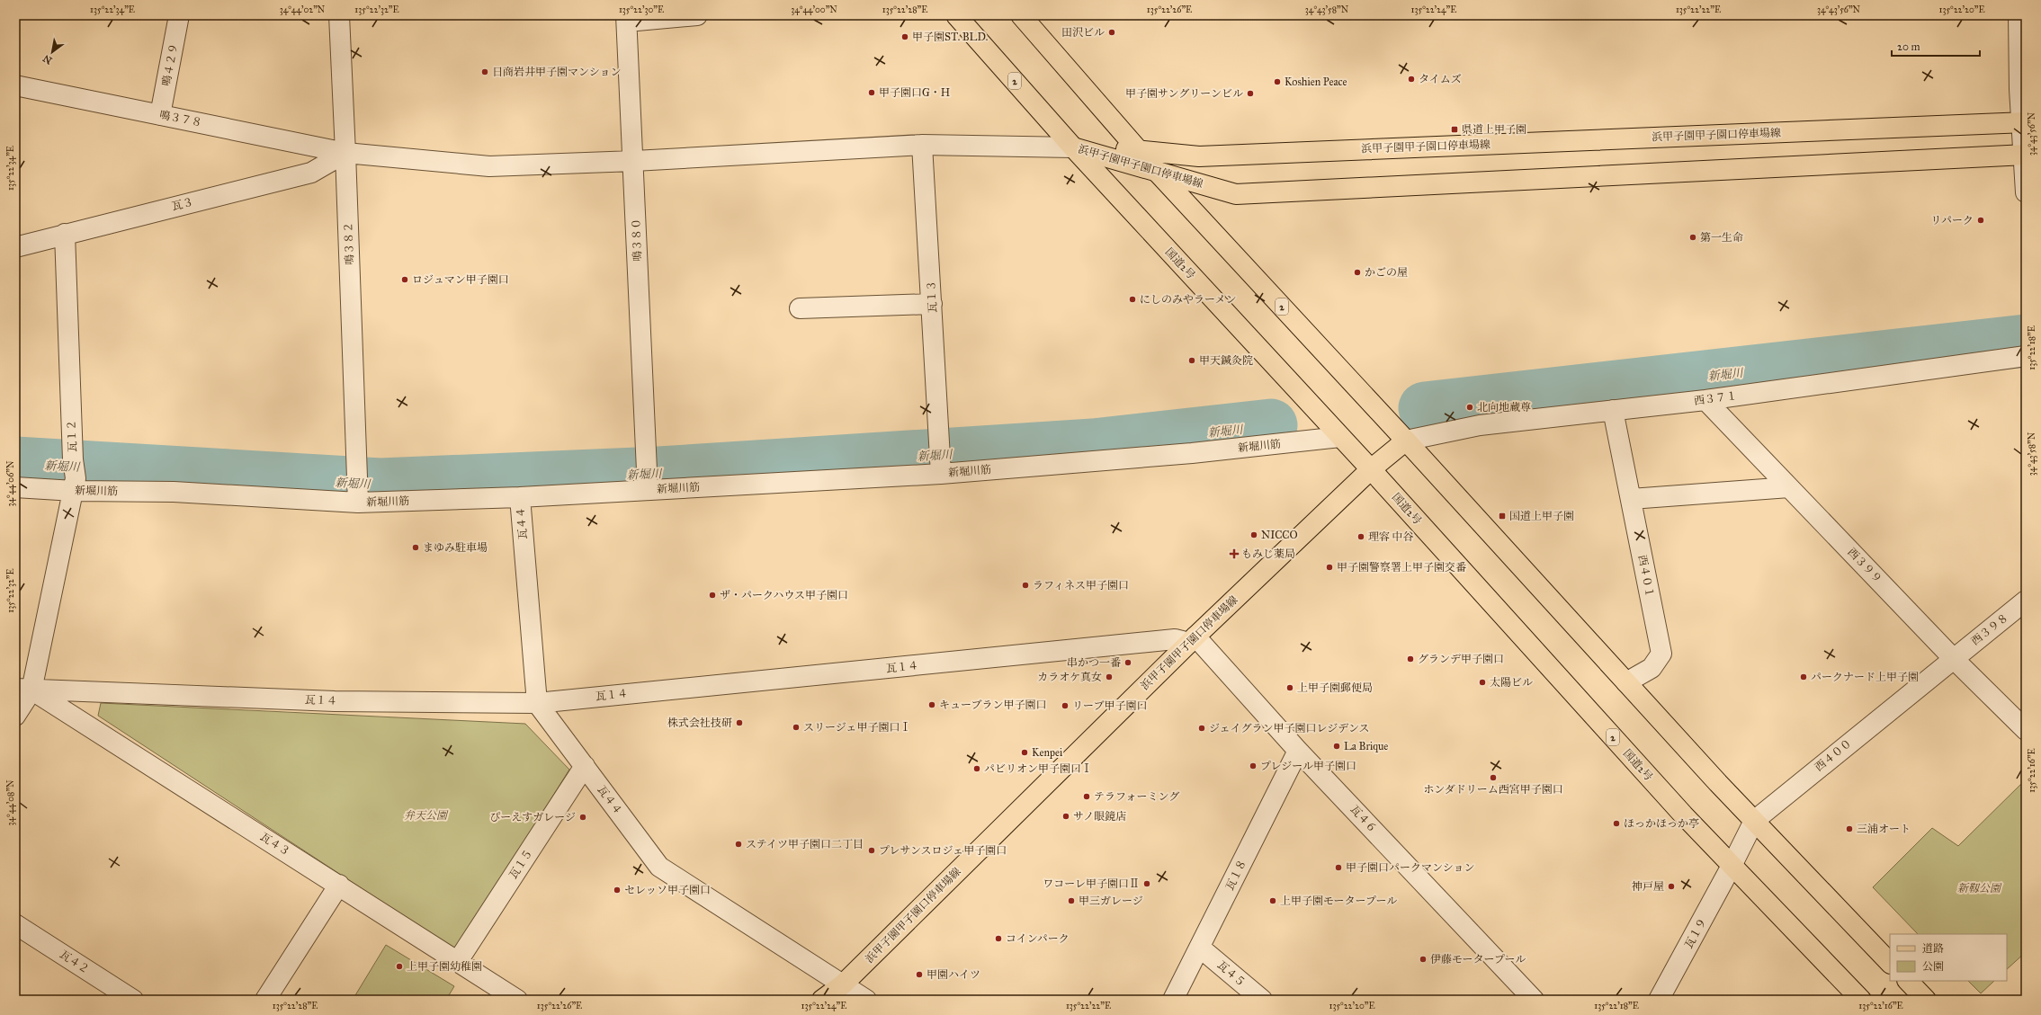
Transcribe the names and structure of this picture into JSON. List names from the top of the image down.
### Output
{
  "streets": {
    "main road": ["2", "浜甲子園甲子園口停車場線", "国道2号"],
    "street": [
      "鳴４２９",
      "鳴３７８",
      "瓦３",
      "鳴３８０",
      "鳴３８２",
      "瓦１３",
      "西３７１",
      "瓦１２",
      "新堀川筋",
      "瓦４４",
      "西３９９",
      "西４０１",
      "西３９８",
      "瓦１４",
      "西４００",
      "瓦４６",
      "瓦４３",
      "瓦１５",
      "瓦１８",
      "瓦１９",
      "瓦４２",
      "瓦４５"
    ]
  },
  "crossings": [
    ["鳴４２９", "鳴３７８"],
    ["2", "浜甲子園甲子園口停車場線"],
    ["2", "西３７１"],
    ["2", "西４０１"],
    ["2", "西４００"],
    ["鳴３７８", "浜甲子園甲子園口停車場線"],
    ["鳴３７８", "瓦３"],
    ["鳴３７８", "鳴３８０"],
    ["鳴３７８", "鳴３８２"],
    ["鳴３７８", "国道2号"],
    ["鳴３７８", "瓦１３"],
    ["浜甲子園甲子園口停車場線", "国道2号"],
    ["浜甲子園甲子園口停車場線", "西３７１"],
    ["浜甲子園甲子園口停車場線", "瓦４４"],
    ["浜甲子園甲子園口停車場線", "瓦１４"],
    ["浜甲子園甲子園口停車場線", "瓦４６"],
    ["瓦３", "鳴３８２"],
    ["瓦３", "瓦１２"],
    ["鳴３８０", "新堀川筋"],
    ["鳴３８２", "新堀川筋"],
    ["国道2号", "新堀川筋"],
    ["国道2号", "西４００"],
    ["国道2号", "瓦１９"],
    ["瓦１３", "新堀川筋"],
    ["西３７１", "西３９９"],
    ["西３７１", "西４０１"],
    ["瓦１２", "新堀川筋"],
    ["瓦１２", "瓦１４"],
    ["瓦１２", "瓦４３"],
    ["新堀川筋", "瓦４４"],
    ["瓦４４", "瓦１４"],
    ["瓦４４", "瓦１５"],
    ["西３９９", "西３９８"],
    ["西３９９", "西４００"],
    ["西３９８", "西４００"],
    ["瓦１４", "瓦４６"],
    ["瓦１４", "瓦４３"],
    ["西４００", "瓦１９"],
    ["瓦４６", "瓦１８"],
    ["瓦４３", "瓦１５"],
    ["瓦１８", "瓦４５"]
  ],
  "water": ["新堀川"],
  "parks": ["弁天公園", "新靱公園"],
  "places": {
    "other": [
      "田沢ビル",
      "甲子園ST. BLD.",
      "日商岩井甲子園マンション",
      "タイムズ",
      "Koshien Peace",
      "甲子園口G・H",
      "甲子園サングリーンビル",
      "リパーク",
      "第一生命",
      "かごの屋",
      "ロジュマン甲子園口",
      "にしのみやラーメン",
      "甲天鍼灸院",
      "北向地蔵尊",
      "NICCO",
      "理容 中谷",
      "まゆみ駐車場",
      "甲子園警察署上甲子園交番",
      "ラフィネス甲子園口",
      "ザ・パークハウス甲子園口",
      "グランデ甲子園口",
      "串かつ一番",
      "カラオケ真女",
      "パークナード上甲子園",
      "太陽ビル",
      "上甲子園郵便局",
      "キューブラン甲子園口",
      "リーブ甲子園口",
      "株式会社技研",
      "スリージェ甲子園口Ⅰ",
      "ジェイグラン甲子園口レジデンス",
      "La Brique",
      "Kenpei",
      "プレジール甲子園口",
      "パビリオン甲子園口Ⅰ",
      "ホンダドリーム西宮甲子園口",
      "テラフォーミング",
      "サノ眼鏡店",
      "ぴーえすガレージ",
      "ほっかほっか亭",
      "三浦オート",
      "ステイツ甲子園口二丁目",
      "プレサンスロジェ甲子園口",
      "甲子園口パークマンション",
      "ワコーレ甲子園口Ⅱ",
      "神戸屋",
      "セレッソ甲子園口",
      "甲三ガレージ",
      "上甲子園モータープール",
      "コインパーク",
      "伊藤モータープール",
      "上甲子園幼稚園",
      "甲園ハイツ"
    ],
    "transit": ["県道上甲子園", "国道上甲子園"],
    "health": ["もみじ薬局"]
  },
  "legend": ["道路", "公園"],
  "scale_bar": "20 m",
  "north": "bottom left",
  "coordinates": [
    "135°22'34\"E",
    "34°44'02\"N",
    "135°22'32\"E",
    "135°22'30\"E",
    "34°44'00\"N",
    "135°22'28\"E",
    "135°22'26\"E",
    "34°43'58\"N",
    "135°22'24\"E",
    "135°22'22\"E",
    "34°43'56\"N",
    "135°22'20\"E",
    "135°22'18\"E",
    "34°44'06\"N",
    "135°22'16\"E",
    "34°44'08\"N"
  ]
}
